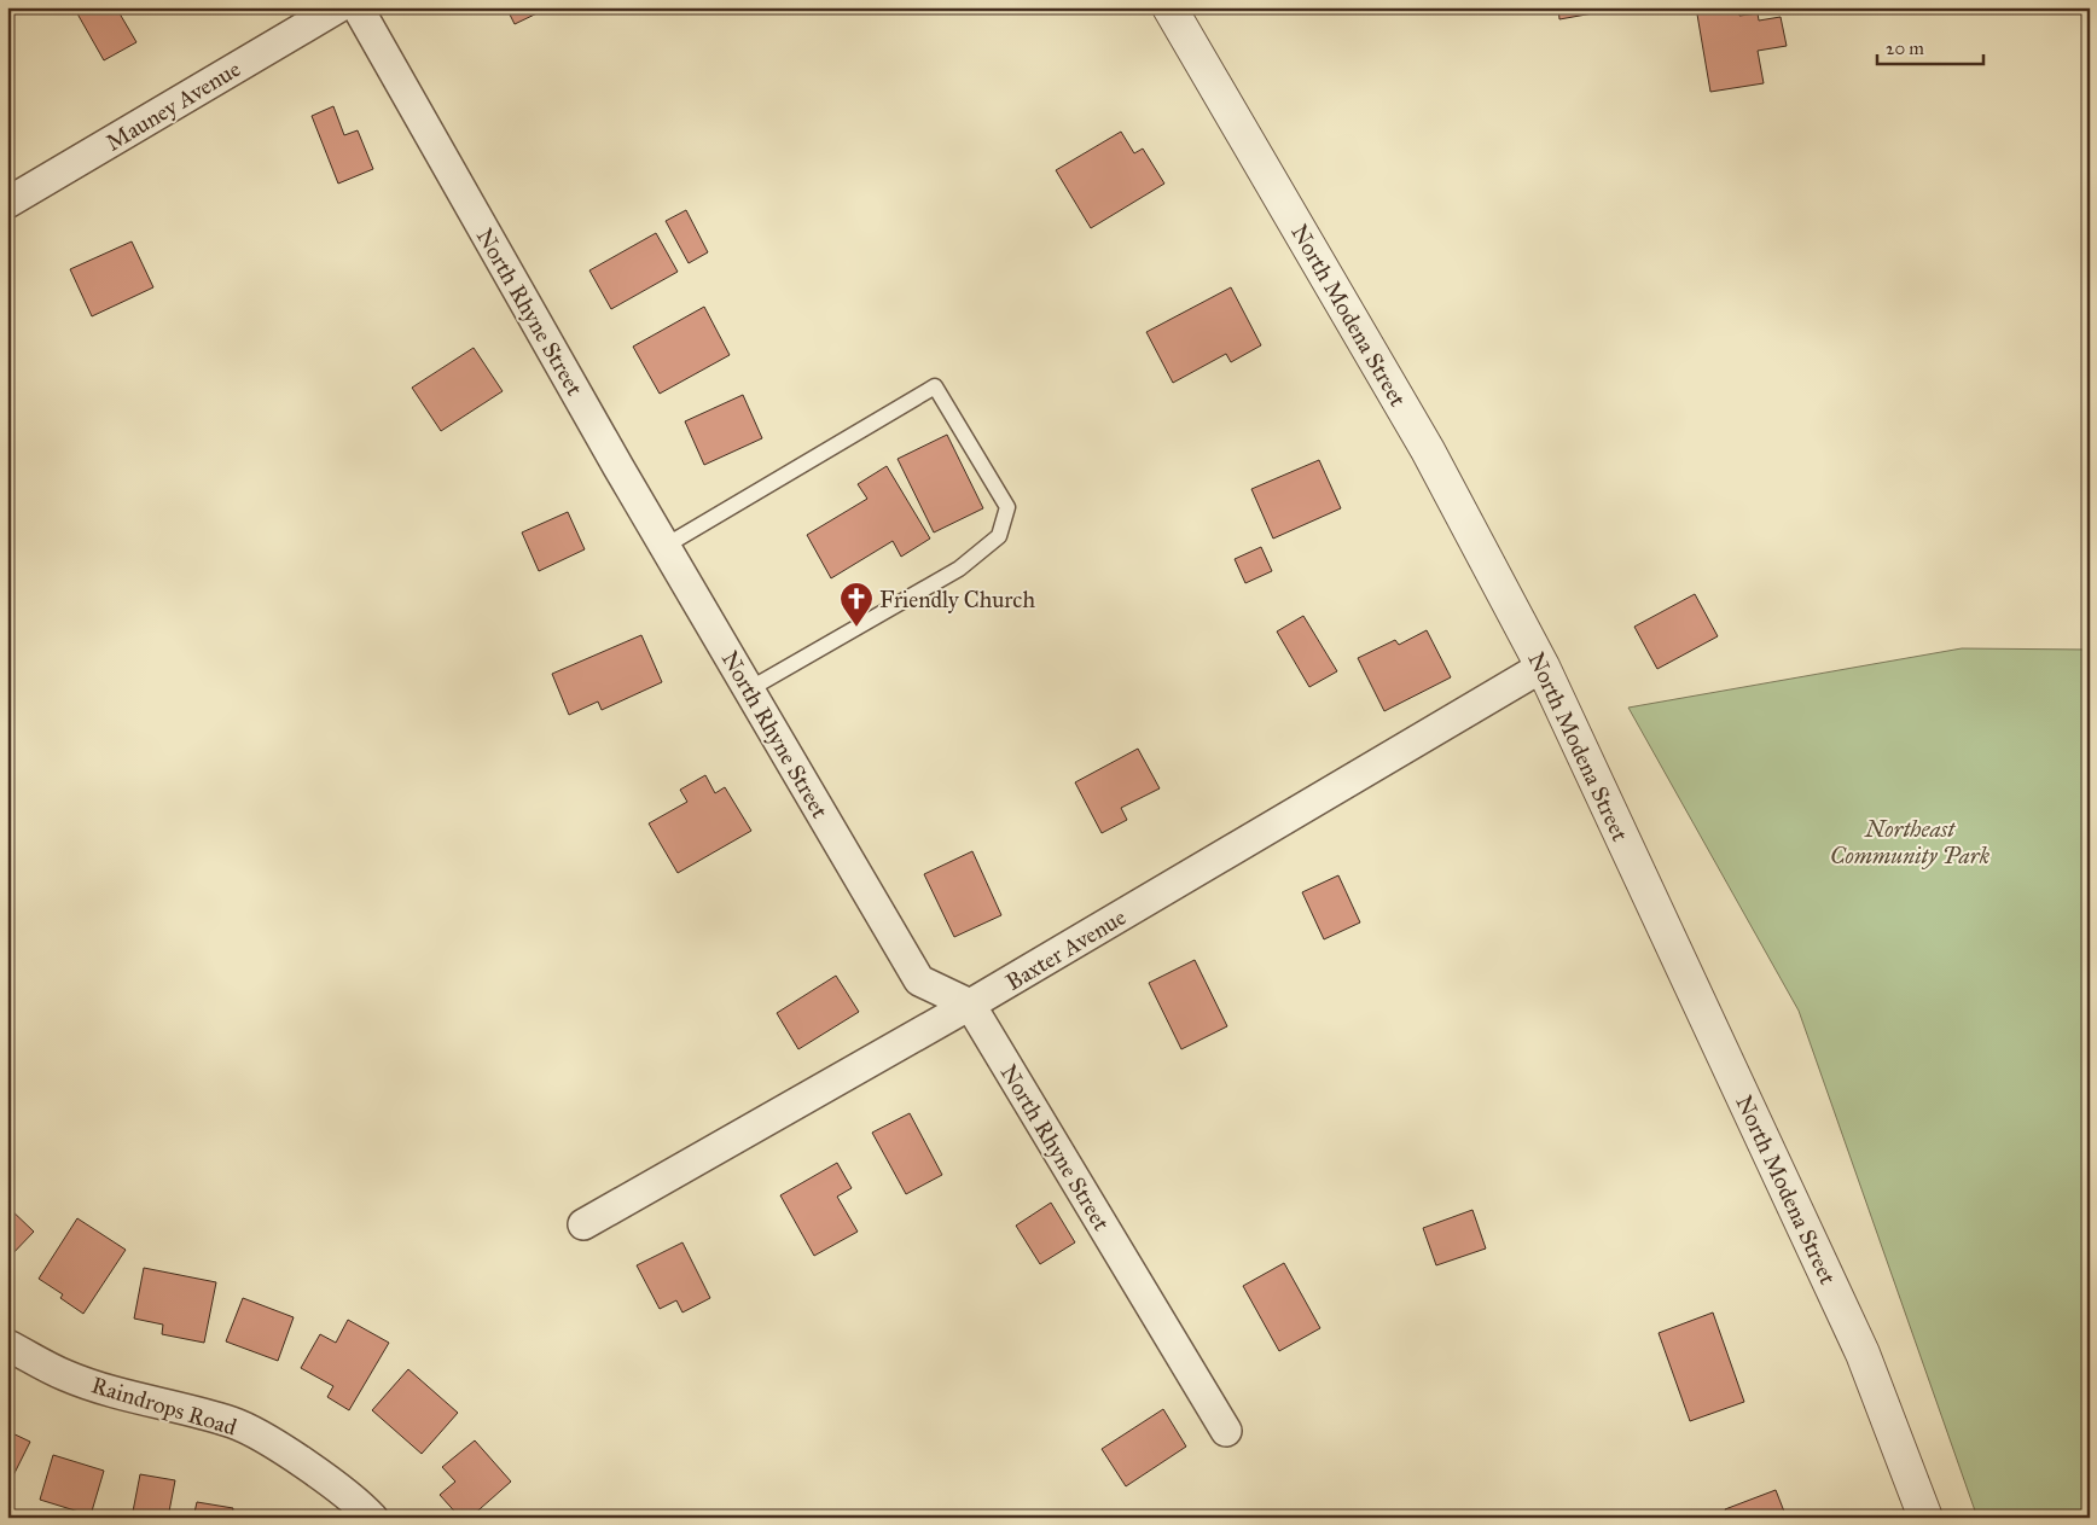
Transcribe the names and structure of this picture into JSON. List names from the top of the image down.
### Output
{
  "streets": {
    "street": [
      "Mauney Avenue",
      "North Rhyne Street",
      "North Modena Street",
      "Baxter Avenue",
      "Raindrops Road"
    ]
  },
  "crossings": [
    ["North Rhyne Street", "Baxter Avenue"],
    ["North Modena Street", "Baxter Avenue"]
  ],
  "parks": ["Northeast Community Park"],
  "places": {
    "church": ["Friendly Church"]
  },
  "scale_bar": "20 m"
}
